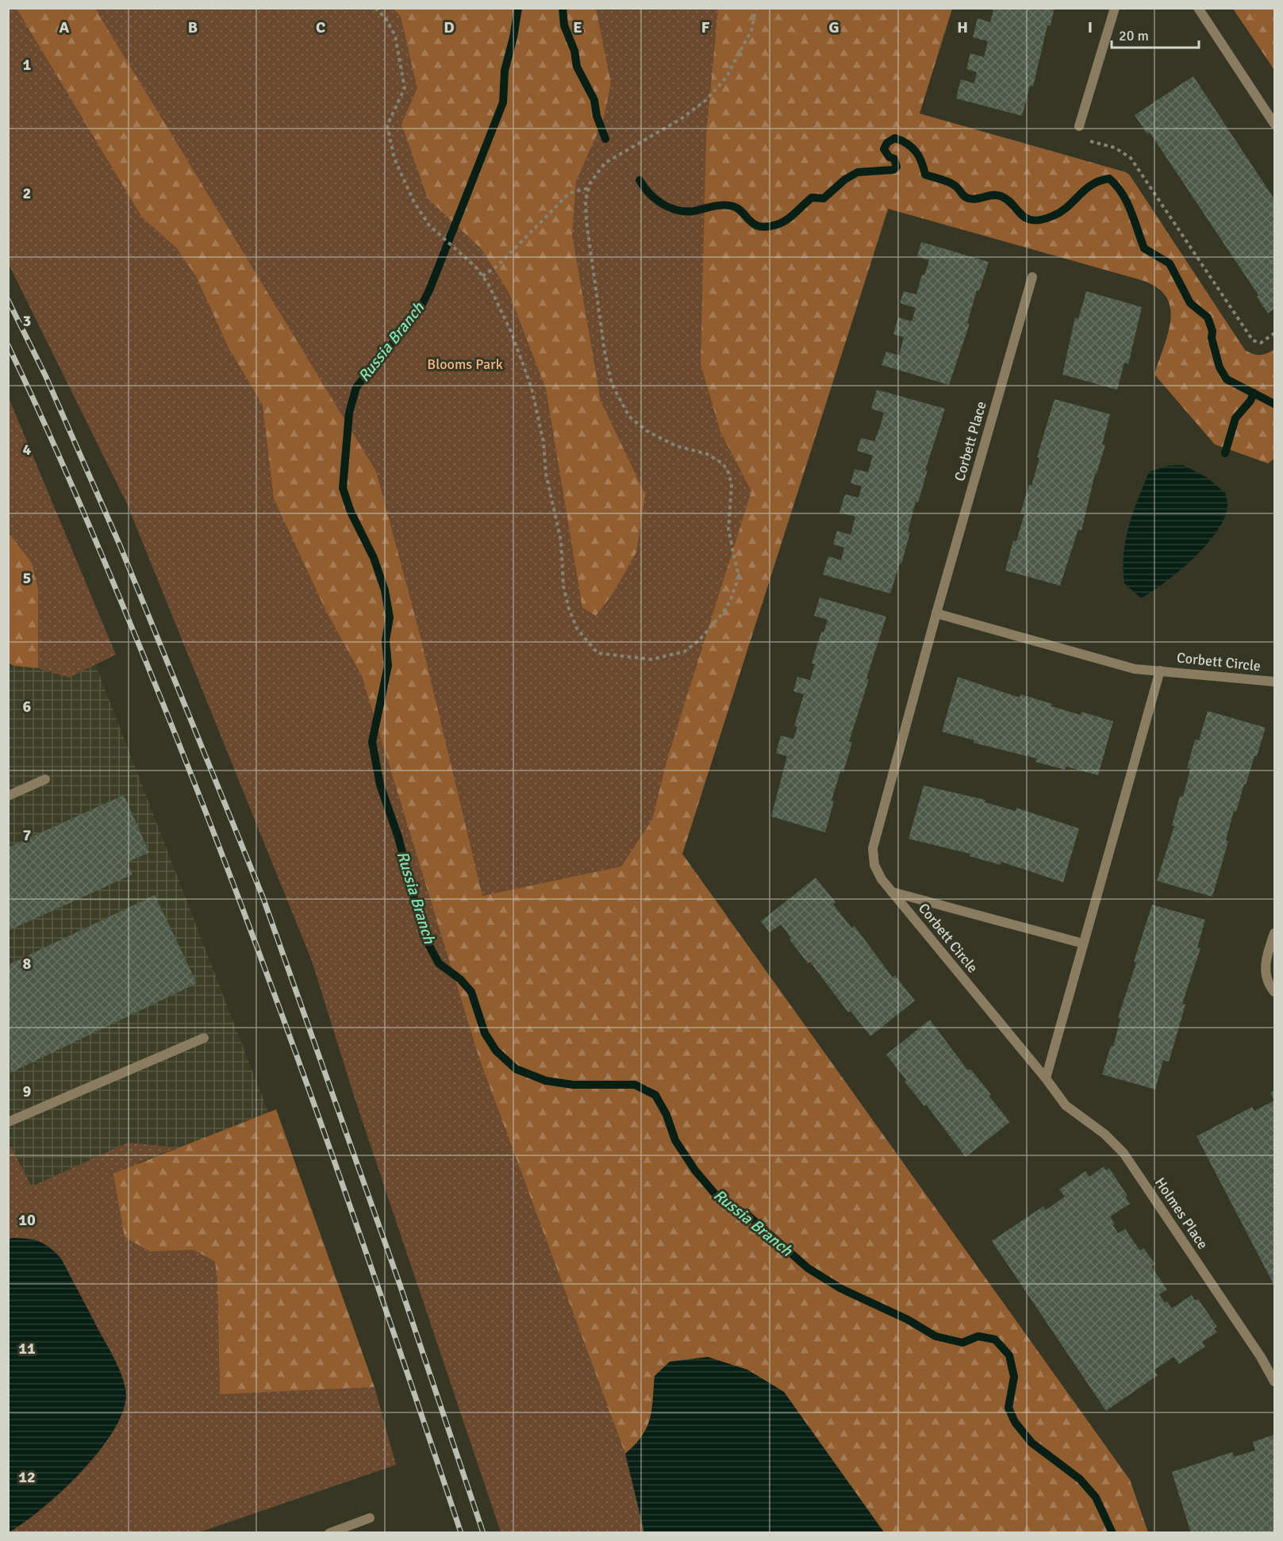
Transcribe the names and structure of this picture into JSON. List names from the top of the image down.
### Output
{
  "streets": {
    "street": ["Corbett Place", "Corbett Circle", "Holmes Place"]
  },
  "crossings": [
    ["Corbett Place", "Corbett Circle"],
    ["Corbett Circle", "Holmes Place"]
  ],
  "water": ["Russia Branch"],
  "parks": ["Blooms Park"],
  "scale_bar": "20 m",
  "grid": {
    "columns": [
      "A",
      "B",
      "C",
      "D",
      "E",
      "F",
      "G",
      "H",
      "I"
    ],
    "rows": [
      "1",
      "2",
      "3",
      "4",
      "5",
      "6",
      "7",
      "8",
      "9",
      "10",
      "11",
      "12"
    ]
  }
}
